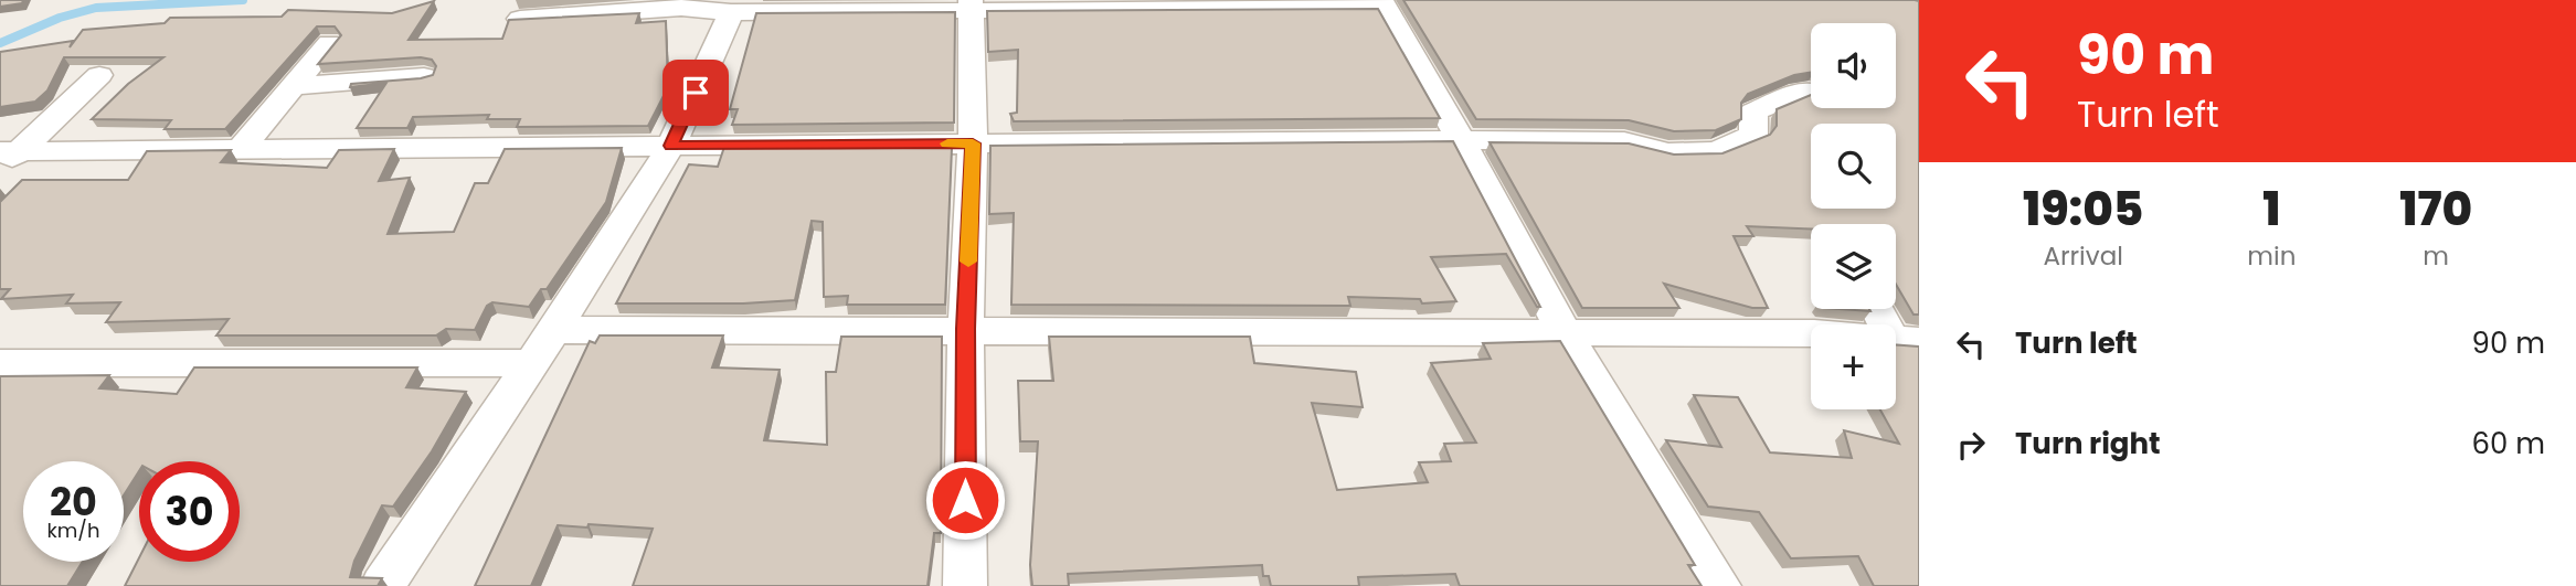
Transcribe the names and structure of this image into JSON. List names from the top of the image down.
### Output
{
  "page": {
    "turn": ["90 m", "Turn left"],
    "map_buttons": "+",
    "eta": [
      "19:05",
      "Arrival",
      "1",
      "min",
      "170",
      "m"
    ],
    "list": [
      {
        "name": "Turn left",
        "value": "90 m"
      },
      {
        "name": "Turn right",
        "value": "60 m"
      }
    ],
    "speed": "20 km/h",
    "limit": "30"
  }
}
